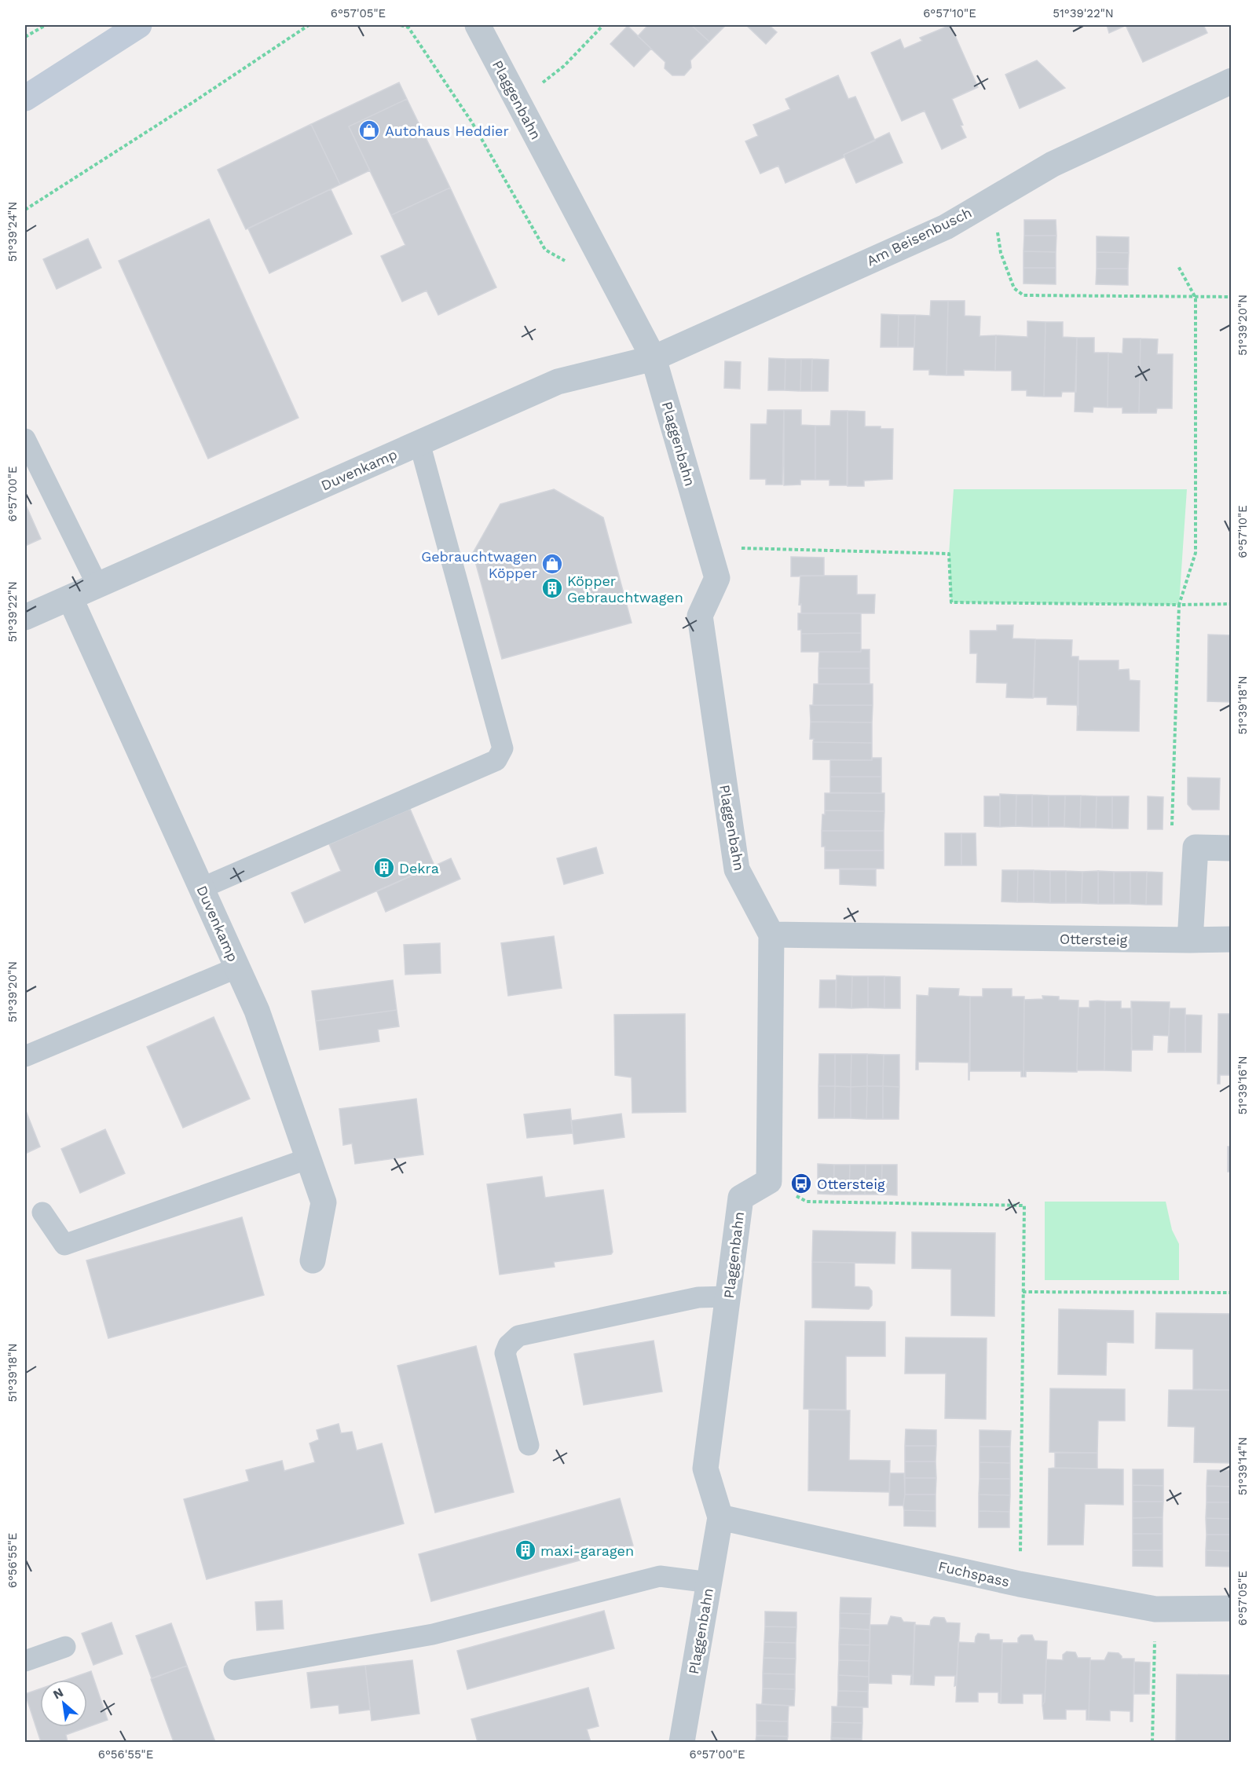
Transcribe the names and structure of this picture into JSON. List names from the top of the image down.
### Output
{
  "streets": {
    "street": [
      "Plaggenbahn",
      "Am Beisenbusch",
      "Duvenkamp",
      "Ottersteig",
      "Fuchspass"
    ]
  },
  "crossings": [
    ["Plaggenbahn", "Am Beisenbusch"],
    ["Plaggenbahn", "Duvenkamp"],
    ["Plaggenbahn", "Ottersteig"],
    ["Plaggenbahn", "Fuchspass"],
    ["Am Beisenbusch", "Duvenkamp"]
  ],
  "places": {
    "shop": ["Autohaus Heddier", "Gebrauchtwagen Köpper"],
    "building": ["Köpper Gebrauchtwagen", "Dekra", "maxi-garagen"],
    "bus stop": ["Ottersteig"]
  },
  "north": "top left",
  "coordinates": [
    "6°57'05\"E",
    "6°57'10\"E",
    "51°39'22\"N",
    "51°39'24\"N",
    "51°39'20\"N",
    "6°57'00\"E",
    "51°39'18\"N",
    "51°39'16\"N",
    "51°39'14\"N",
    "6°56'55\"E"
  ]
}
